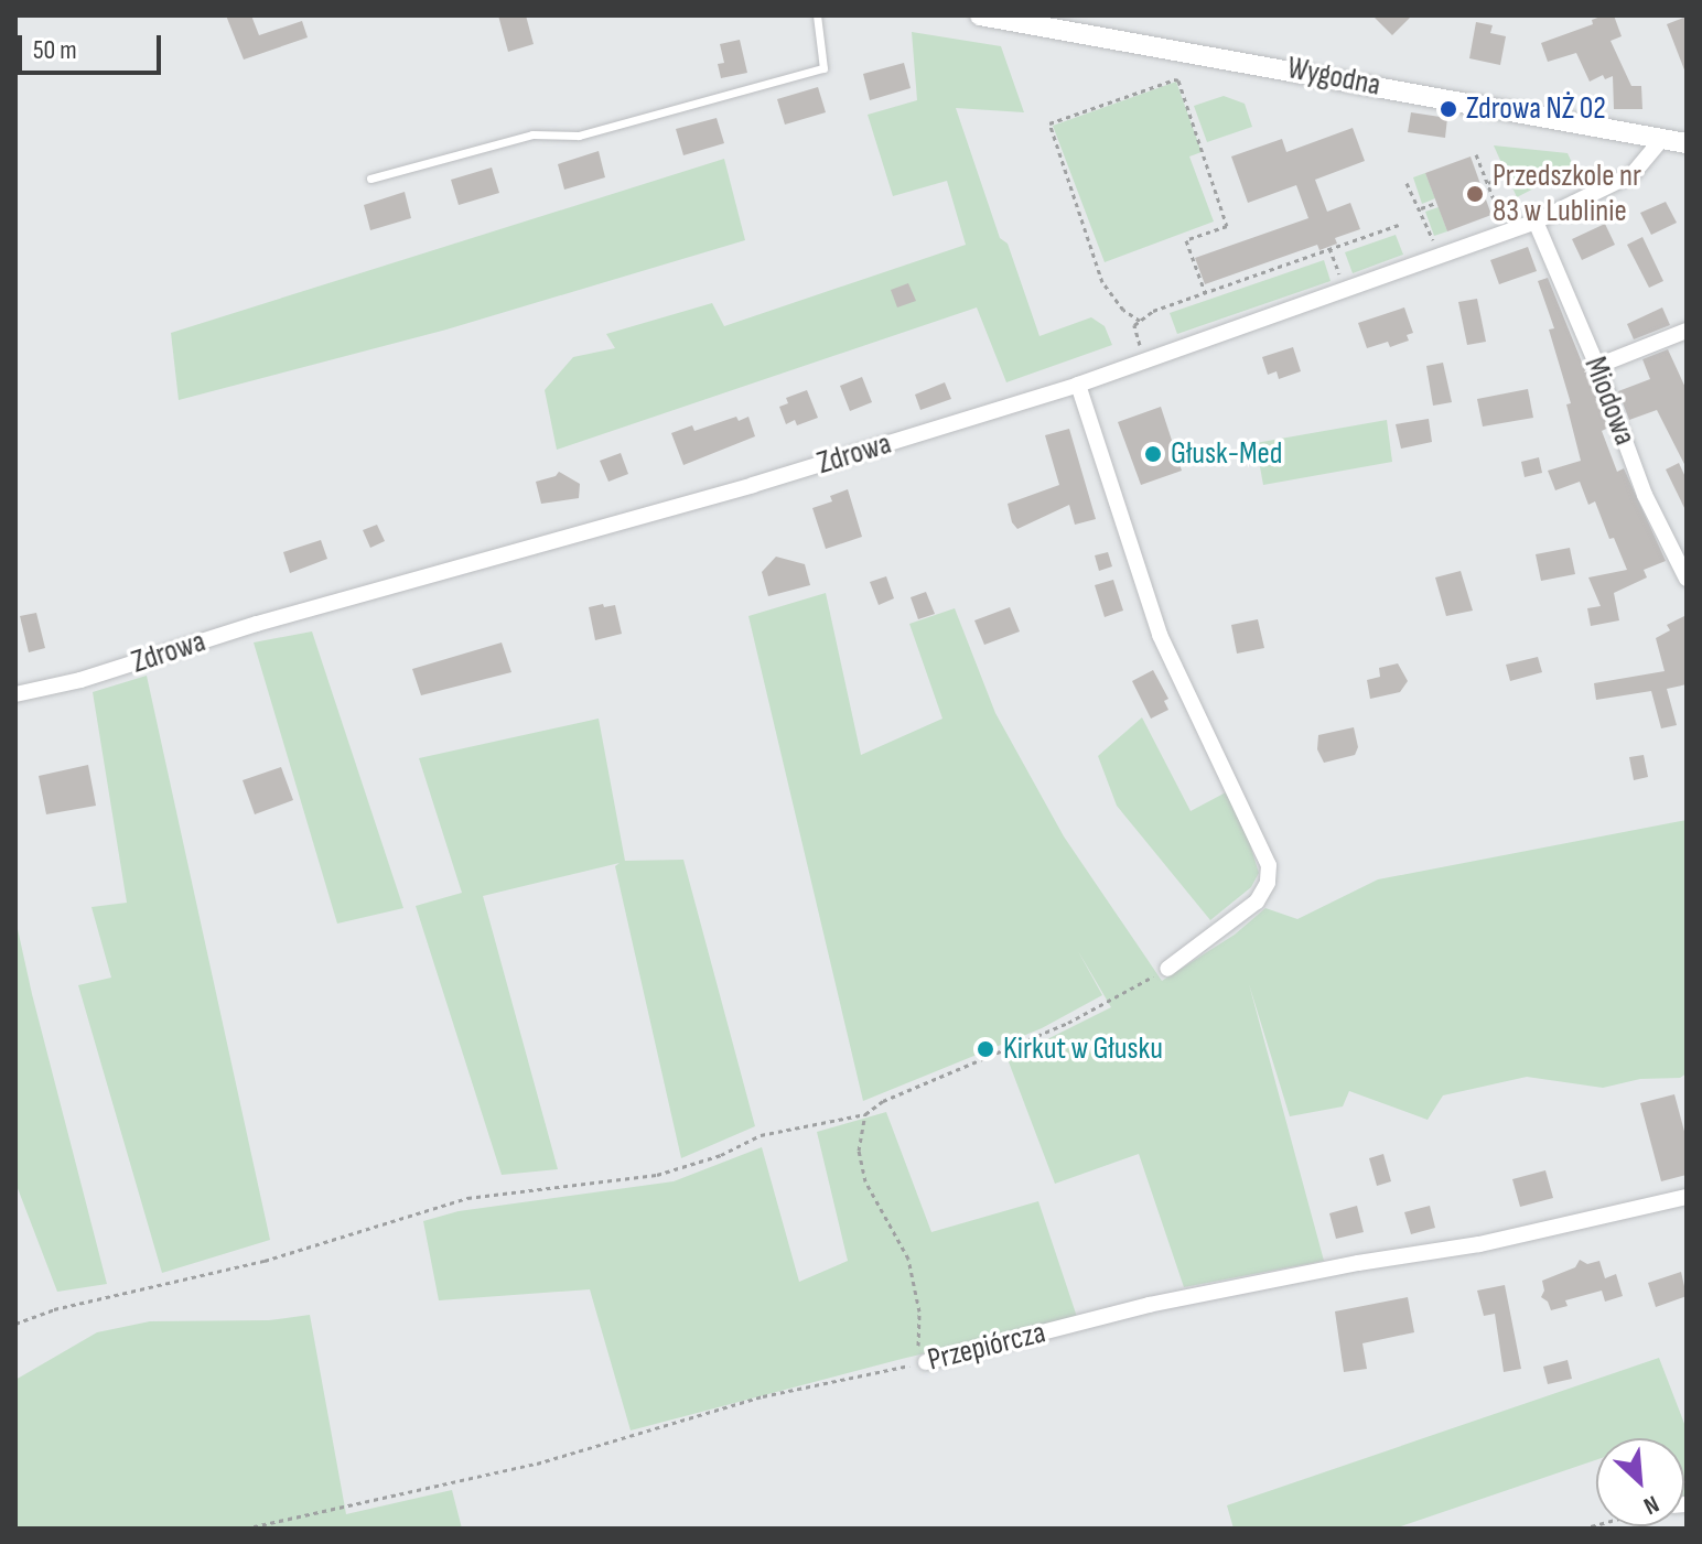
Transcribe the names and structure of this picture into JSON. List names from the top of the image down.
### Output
{
  "streets": {
    "street": [
      "Wygodna",
      "Miodowa",
      "Zdrowa",
      "Przepiórcza"
    ]
  },
  "crossings": [
    ["Wygodna", "Zdrowa"],
    ["Miodowa", "Zdrowa"]
  ],
  "places": [
    "Zdrowa NŻ 02",
    "Przedszkole nr 83 w Lublinie",
    "Głusk-Med",
    "Kirkut w Głusku"
  ],
  "scale_bar": "50 m",
  "north": "bottom right"
}
